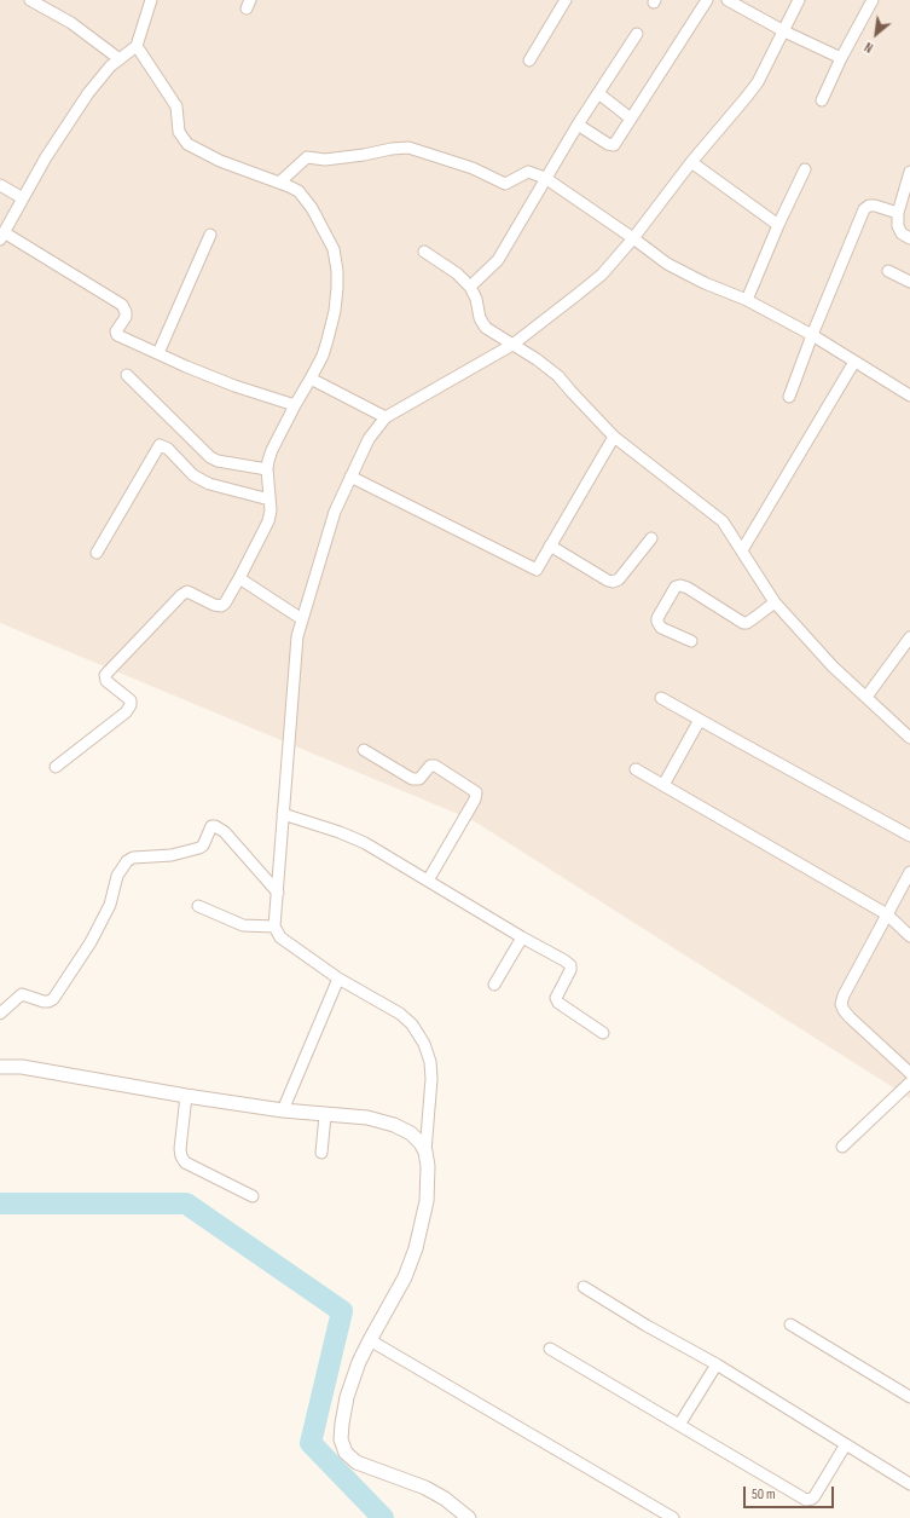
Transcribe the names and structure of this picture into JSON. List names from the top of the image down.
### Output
{
  "scale_bar": "50 m",
  "north": "bottom left"
}
